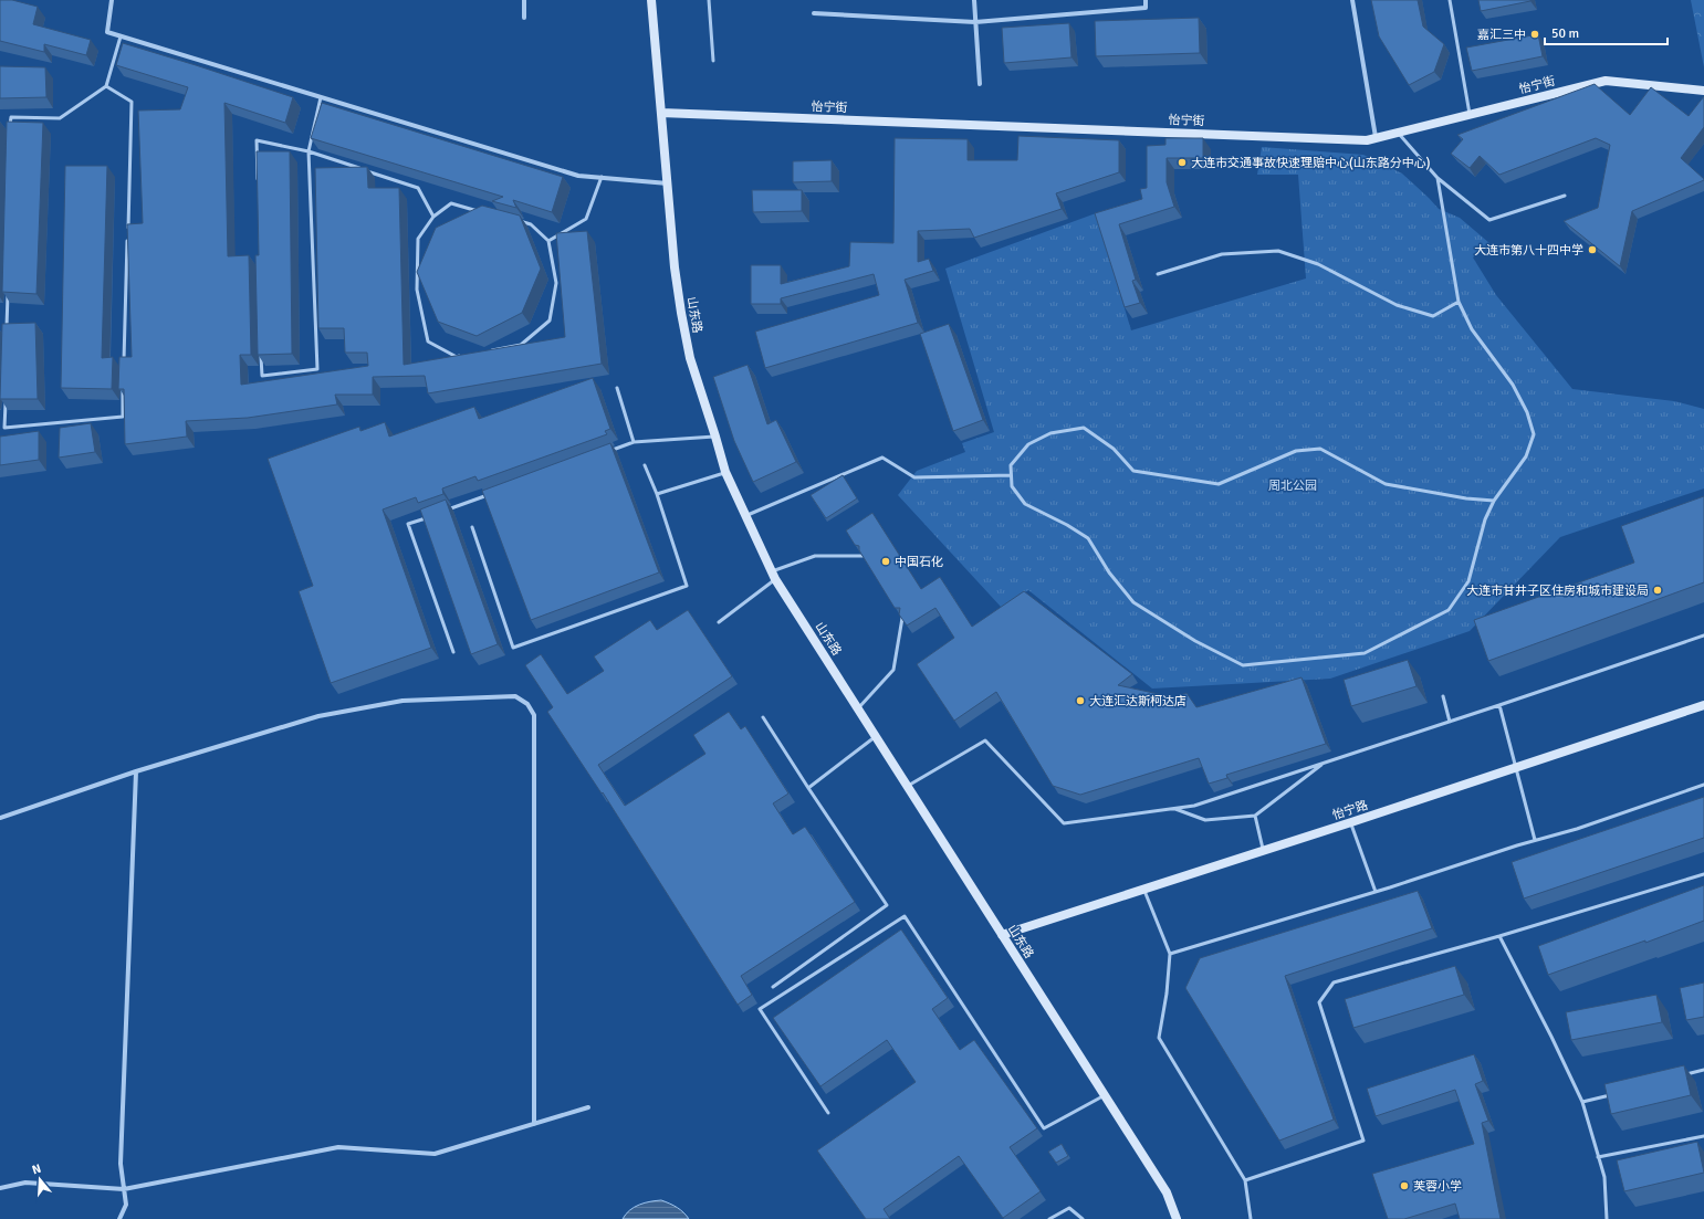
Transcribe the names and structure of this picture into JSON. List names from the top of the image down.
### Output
{
  "streets": {
    "street": ["怡宁街", "山东路", "怡宁路"]
  },
  "crossings": [
    ["怡宁街", "山东路"],
    ["山东路", "怡宁路"]
  ],
  "parks": ["周北公园"],
  "places": [
    "嘉汇三中",
    "大连市交通事故快速理赔中心(山东路分中心)",
    "大连市第八十四中学",
    "中国石化",
    "大连市甘井子区住房和城市建设局",
    "大连汇达斯柯达店",
    "芙蓉小学"
  ],
  "scale_bar": "50 m",
  "north": "top"
}
